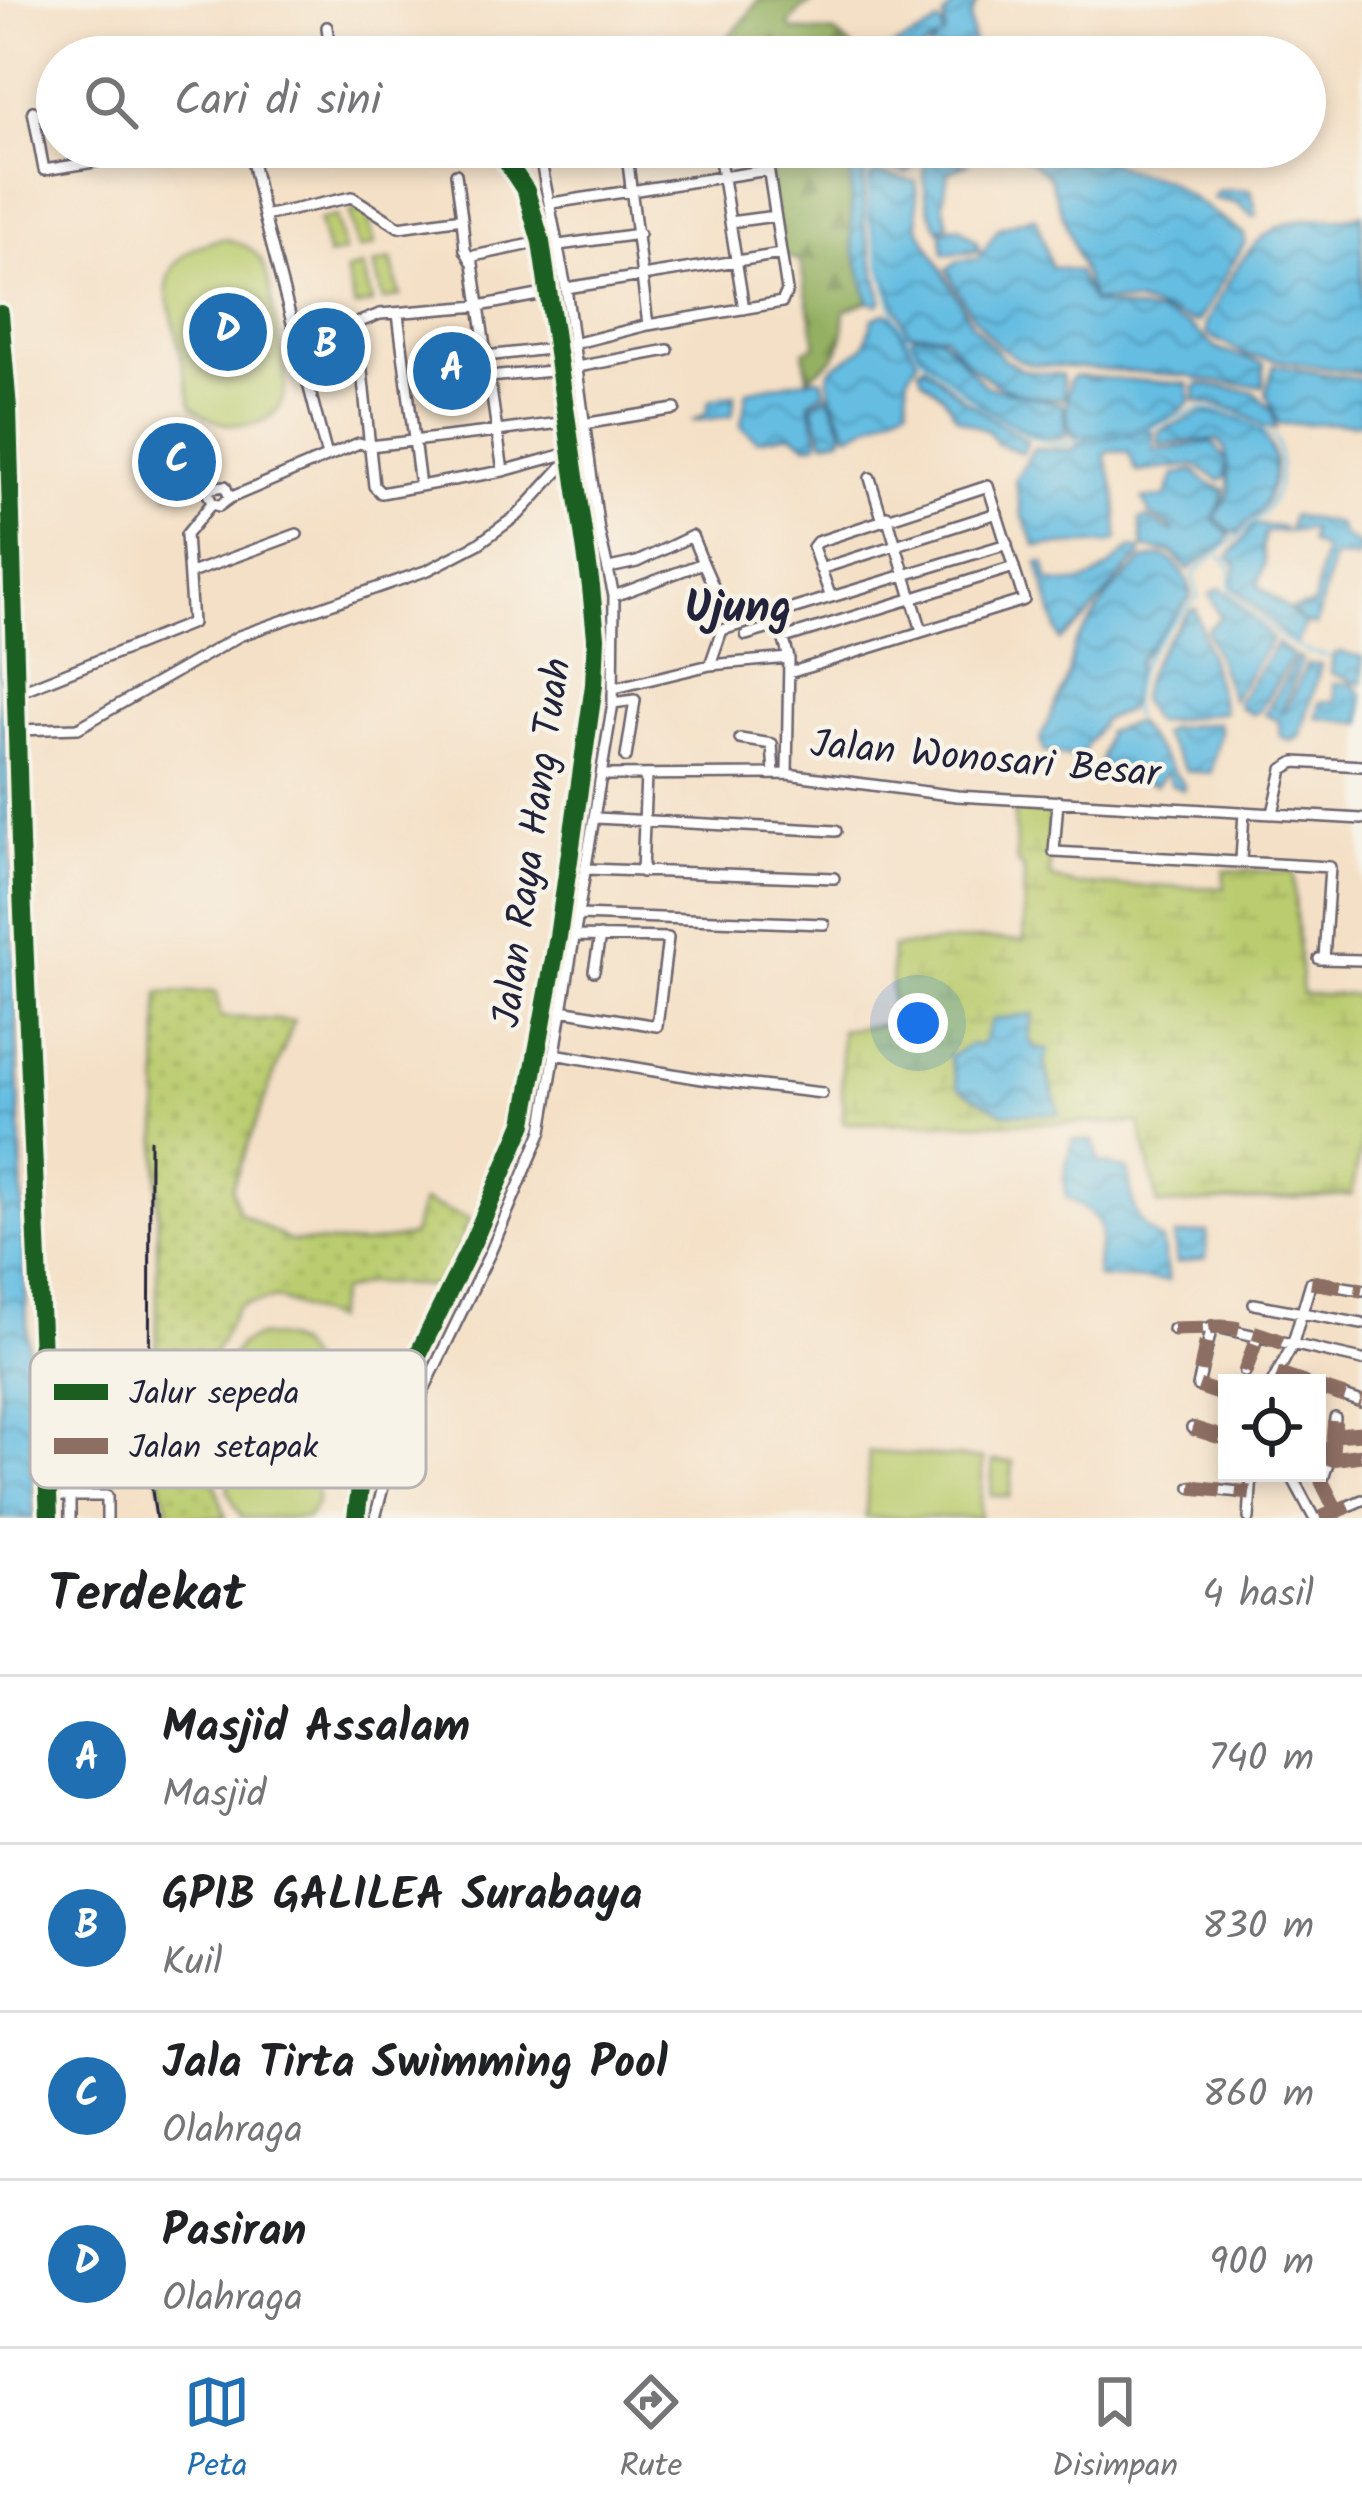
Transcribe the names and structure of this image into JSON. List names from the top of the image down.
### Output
{
  "streets": {
    "street": ["Jalan Wonosari Besar", "Jalan Raya Hang Tuah"]
  },
  "crossings": [
    ["Jalan Wonosari Besar", "Jalan Raya Hang Tuah"]
  ],
  "districts": ["Ujung"],
  "legend": ["Jalur sepeda", "Jalan setapak"],
  "page": {
    "search": "Cari di sini",
    "pins": [
      "D",
      "B",
      "A",
      "C"
    ],
    "heading": ["Terdekat", "4 hasil"],
    "list": [
      {
        "mark": "A",
        "name": "Masjid Assalam",
        "note": "Masjid",
        "value": "740 m"
      },
      {
        "mark": "B",
        "name": "GPIB GALILEA Surabaya",
        "note": "Kuil",
        "value": "830 m"
      },
      {
        "mark": "C",
        "name": "Jala Tirta Swimming Pool",
        "note": "Olahraga",
        "value": "860 m"
      },
      {
        "mark": "D",
        "name": "Pasiran",
        "note": "Olahraga",
        "value": "900 m"
      }
    ],
    "nav": ["Peta", "Rute", "Disimpan"]
  }
}
